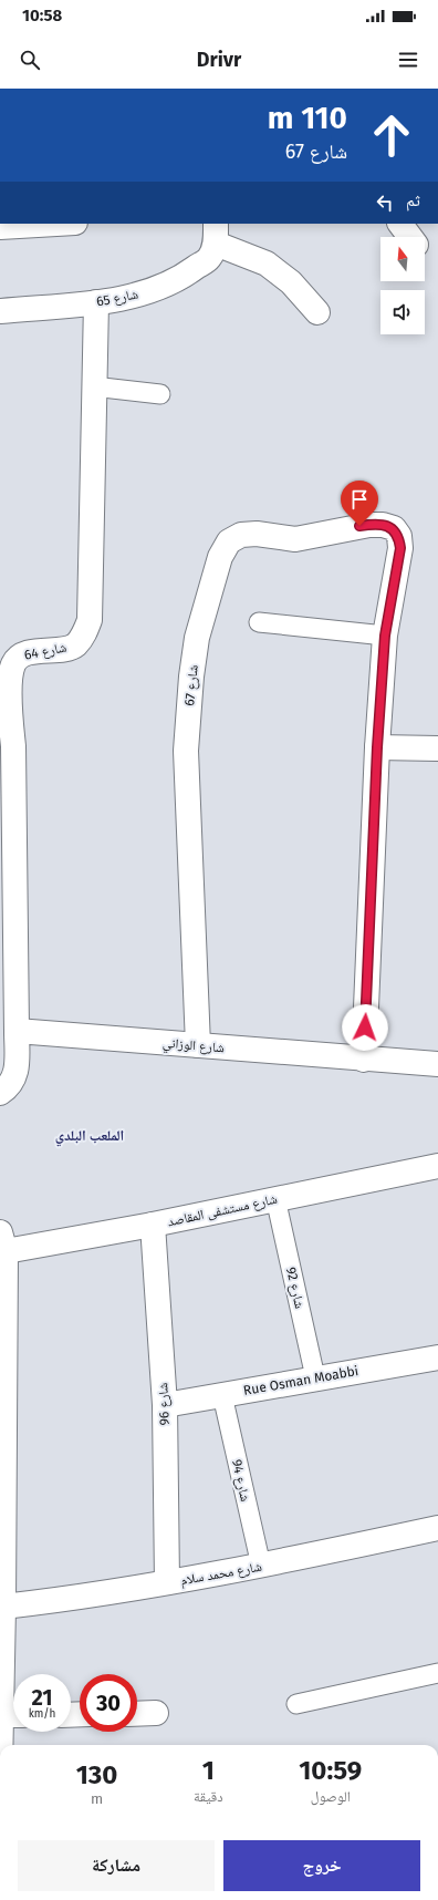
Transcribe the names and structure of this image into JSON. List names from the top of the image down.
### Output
{
  "streets": {
    "street": [
      "شارع 65",
      "شارع 64",
      "شارع 67",
      "شارع الوزاني",
      "شارع مستشفى المقاصد",
      "شارع 92",
      "Rue Osman Moabbi",
      "شارع 96",
      "شارع 94",
      "شارع محمد سلام"
    ]
  },
  "crossings": [
    ["شارع 65", "شارع 64"],
    ["شارع 64", "شارع الوزاني"],
    ["شارع 67", "شارع الوزاني"],
    ["شارع مستشفى المقاصد", "شارع 92"],
    ["شارع مستشفى المقاصد", "شارع 96"],
    ["شارع 92", "Rue Osman Moabbi"],
    ["Rue Osman Moabbi", "شارع 96"],
    ["Rue Osman Moabbi", "شارع 94"],
    ["شارع 96", "شارع محمد سلام"],
    ["شارع 94", "شارع محمد سلام"]
  ],
  "districts": ["الملعب البلدي"],
  "north": "top",
  "page": {
    "status": "10:58",
    "header": "Drivr",
    "turn": ["110 m", "شارع 67"],
    "then": "ثم",
    "speed": "21 km/h",
    "limit": "30",
    "eta": [
      "10:59",
      "الوصول",
      "1",
      "دقيقة",
      "130",
      "m"
    ],
    "buttons": ["خروج", "مشاركة"]
  }
}
